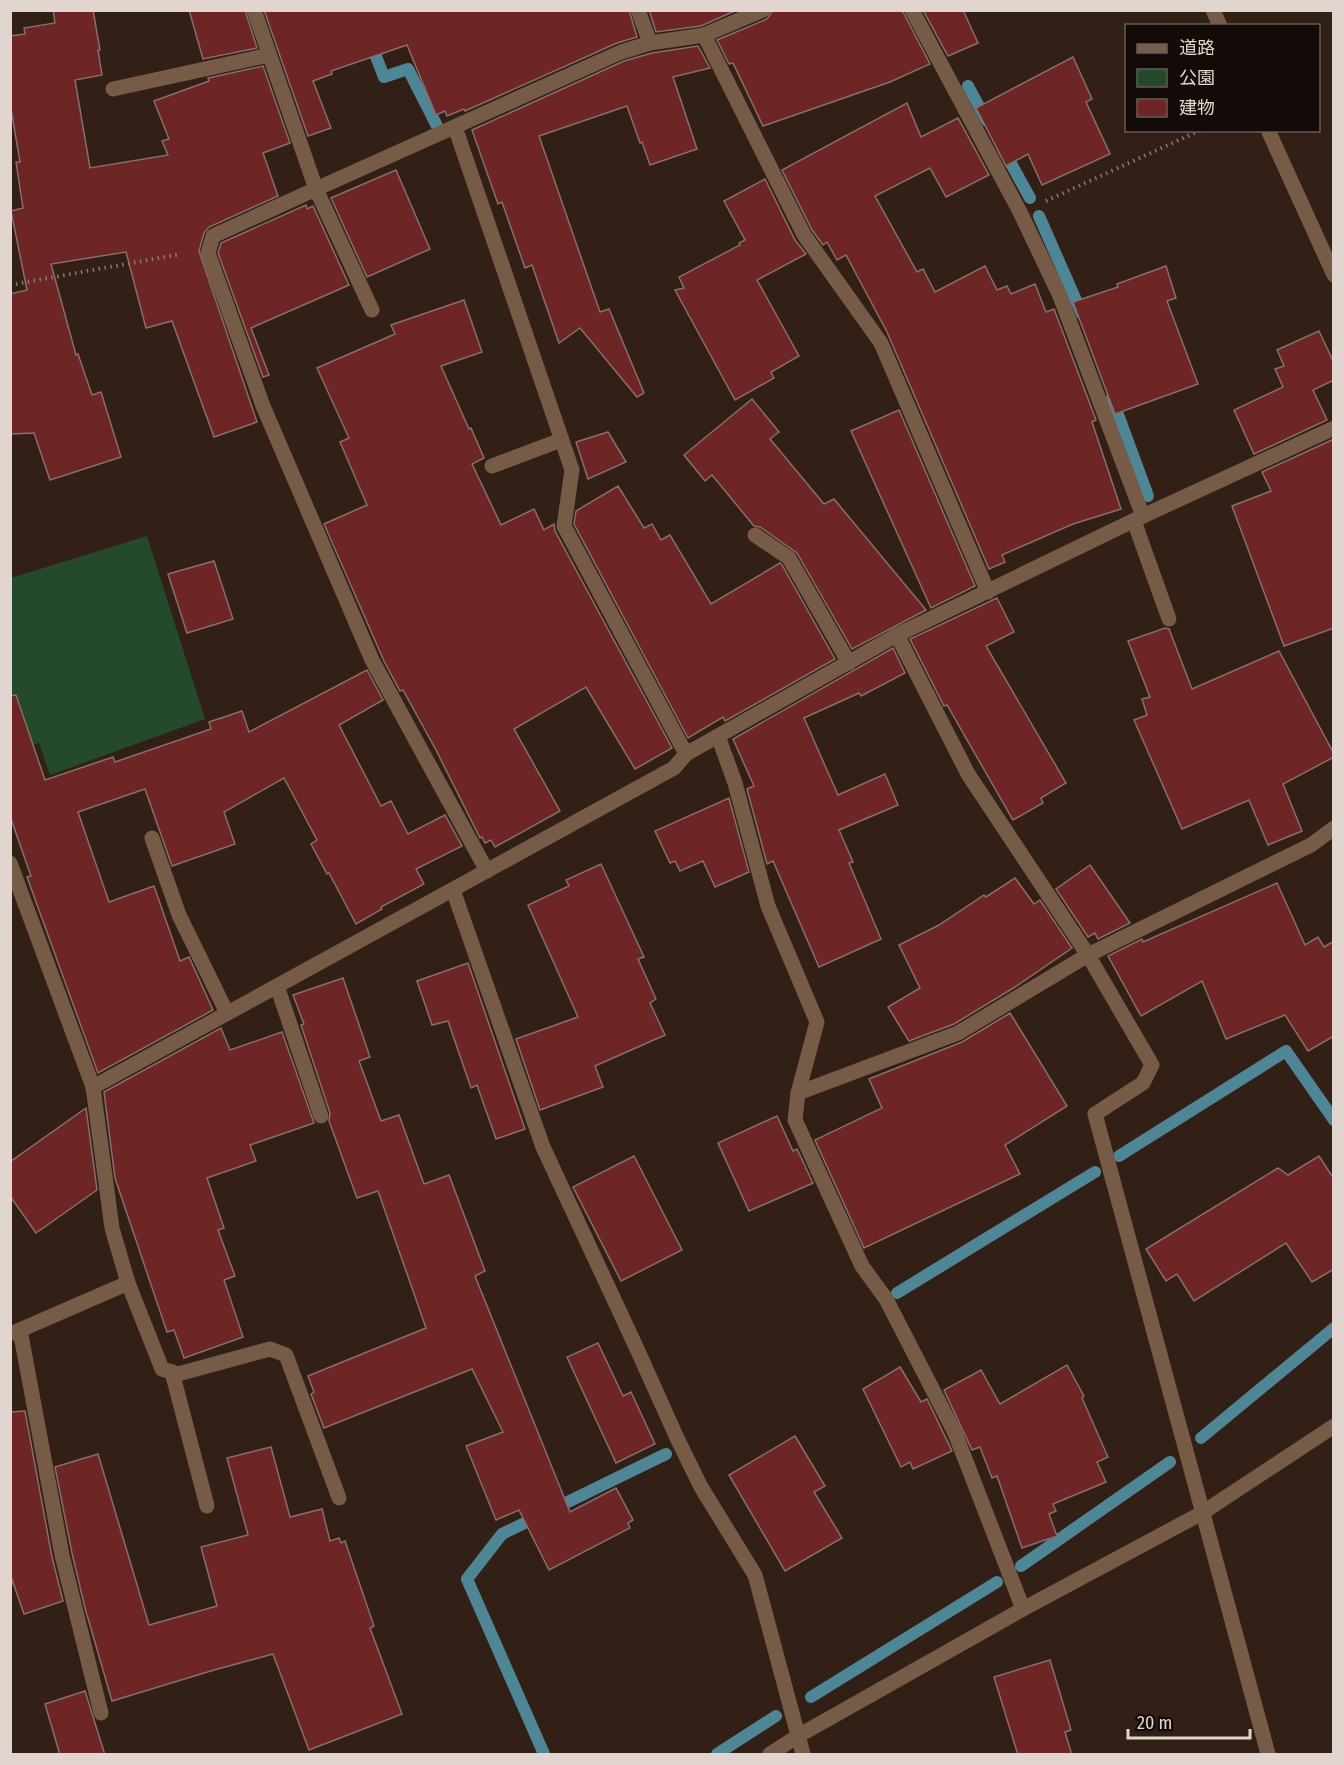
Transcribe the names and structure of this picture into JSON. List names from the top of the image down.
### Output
{
  "legend": ["道路", "公園", "建物"],
  "scale_bar": "20 m"
}
